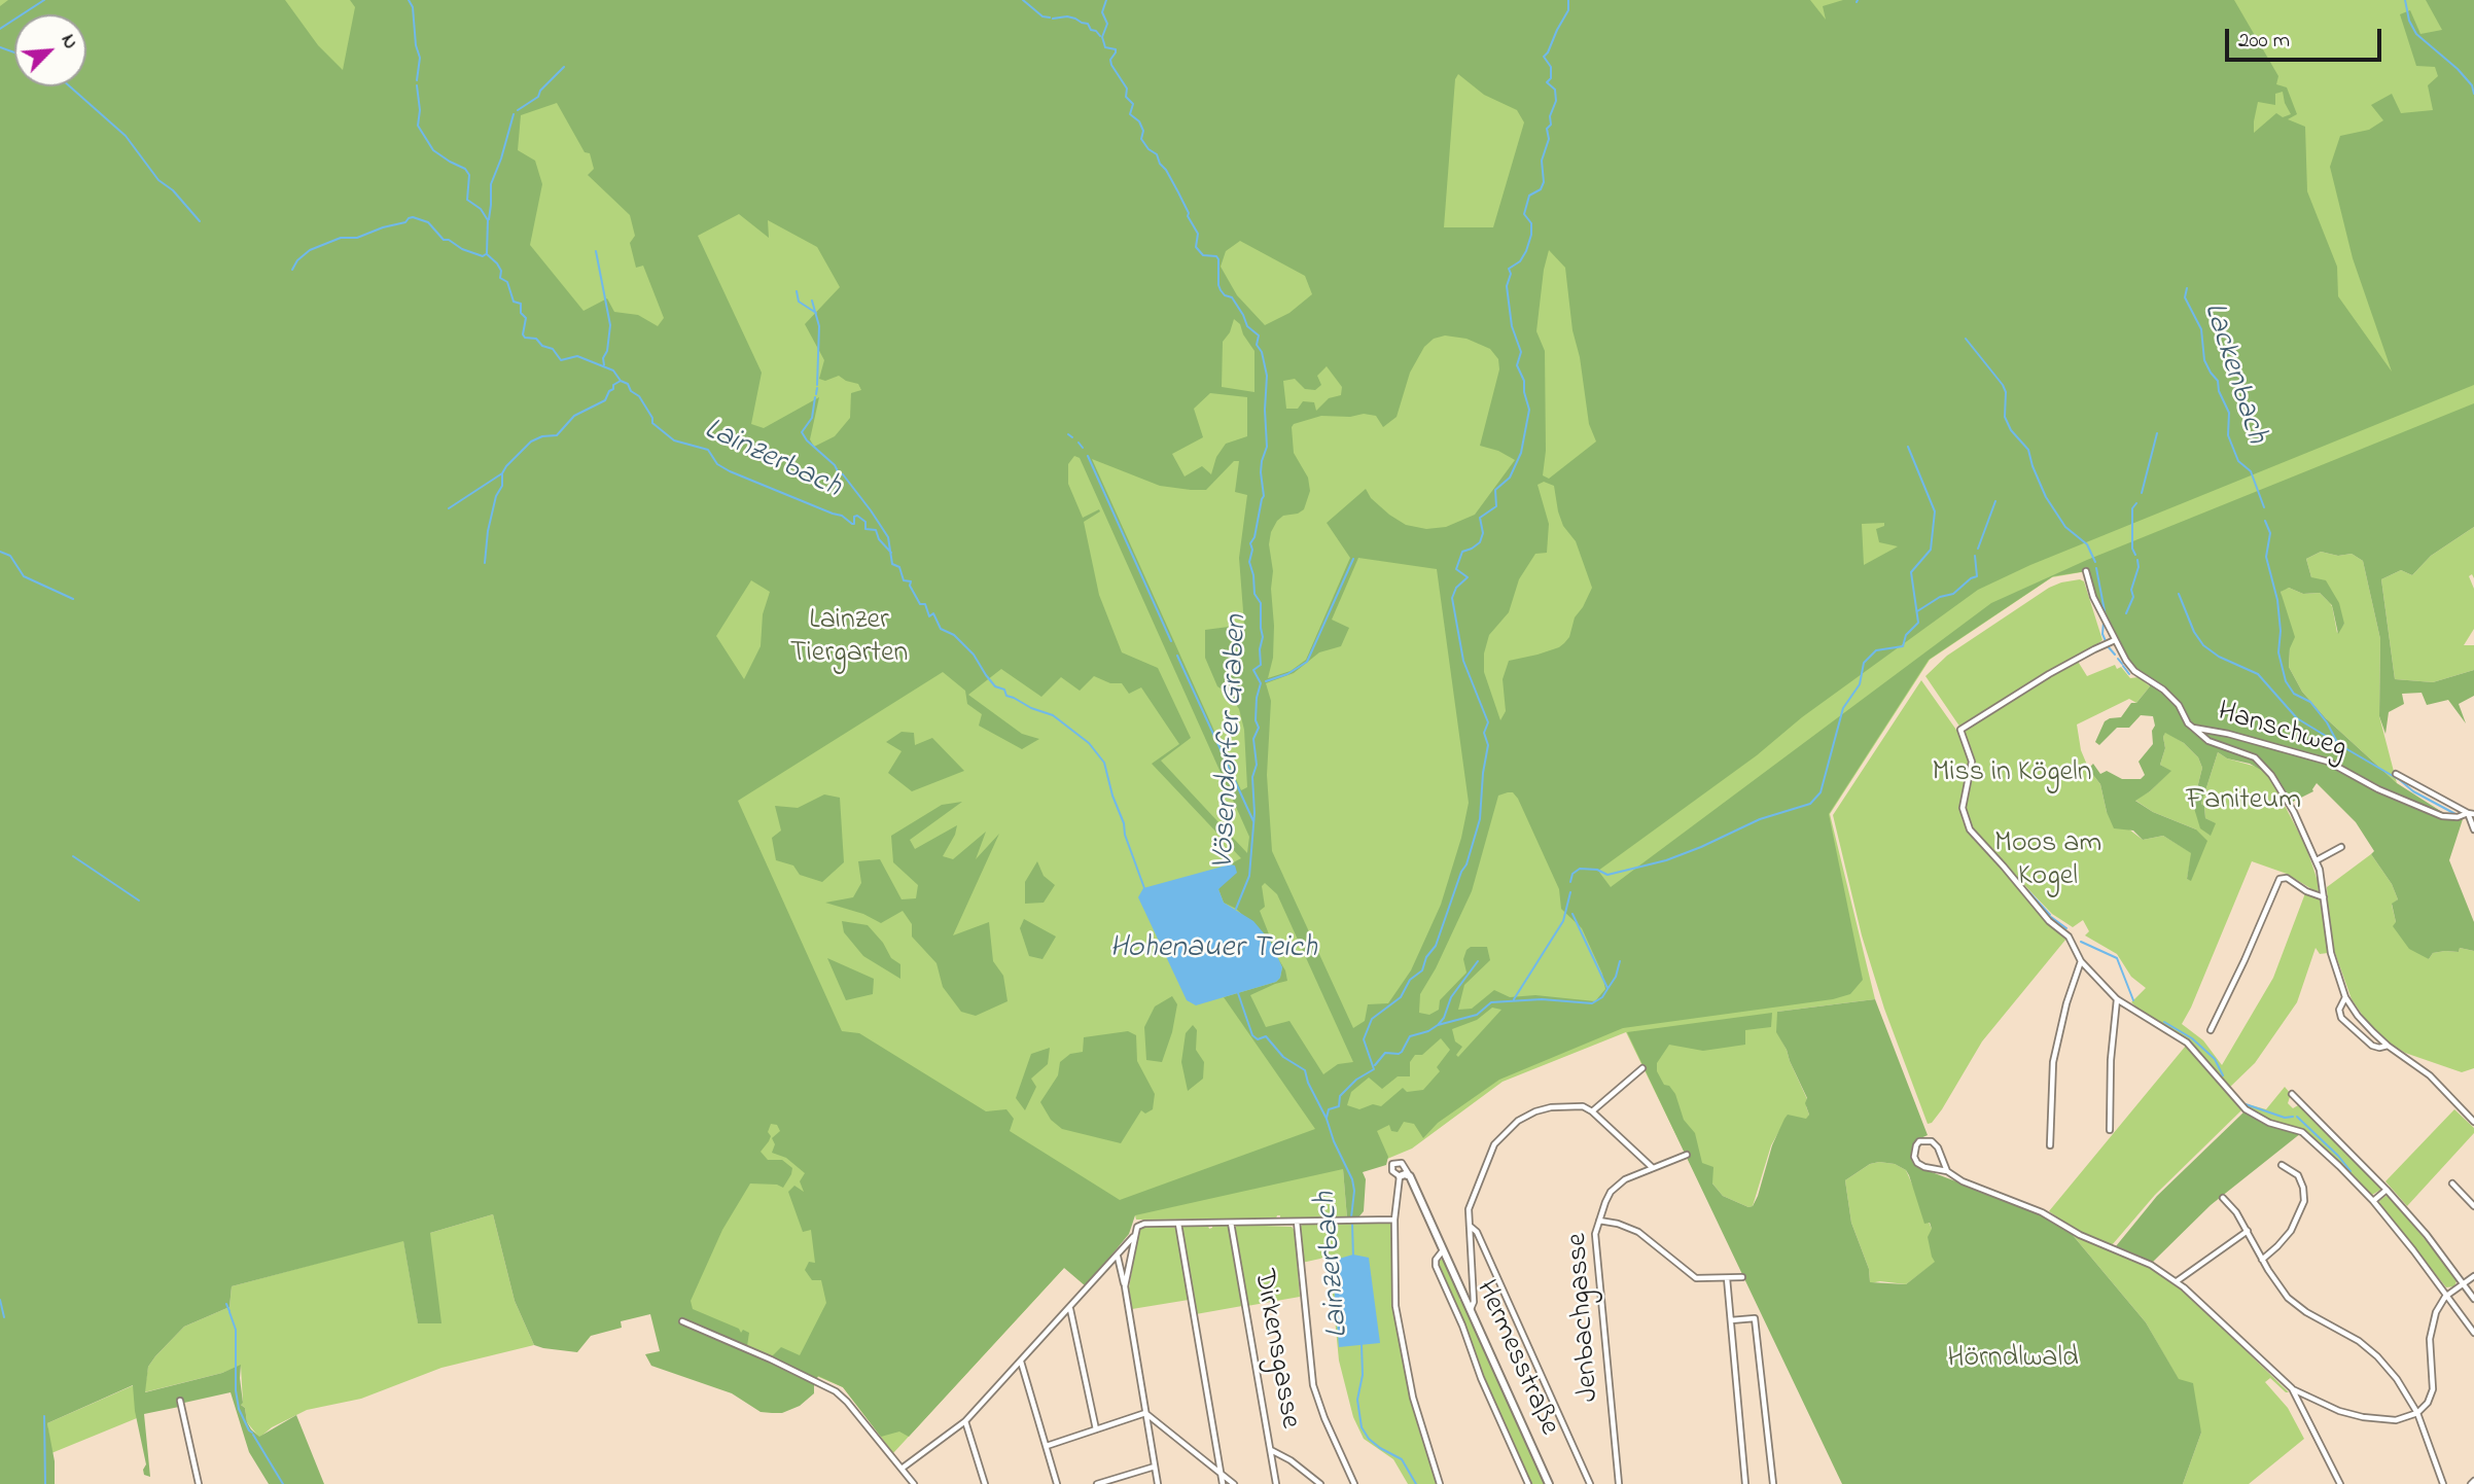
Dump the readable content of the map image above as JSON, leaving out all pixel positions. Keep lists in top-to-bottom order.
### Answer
{
  "streets": {
    "street": [
      "Hanschweg",
      "Jenbachgasse",
      "Dirkensgasse",
      "Hermesstraße"
    ]
  },
  "water": [
    "Lackenbach",
    "Lainzerbach",
    "Vösendorfer Graben",
    "Hohenauer Teich"
  ],
  "parks": [
    "Lainzer Tiergarten",
    "Miss in Kögeln",
    "Faniteum",
    "Moos am Kogel",
    "Hörndlwald"
  ],
  "scale_bar": "200 m",
  "north": "top right"
}
